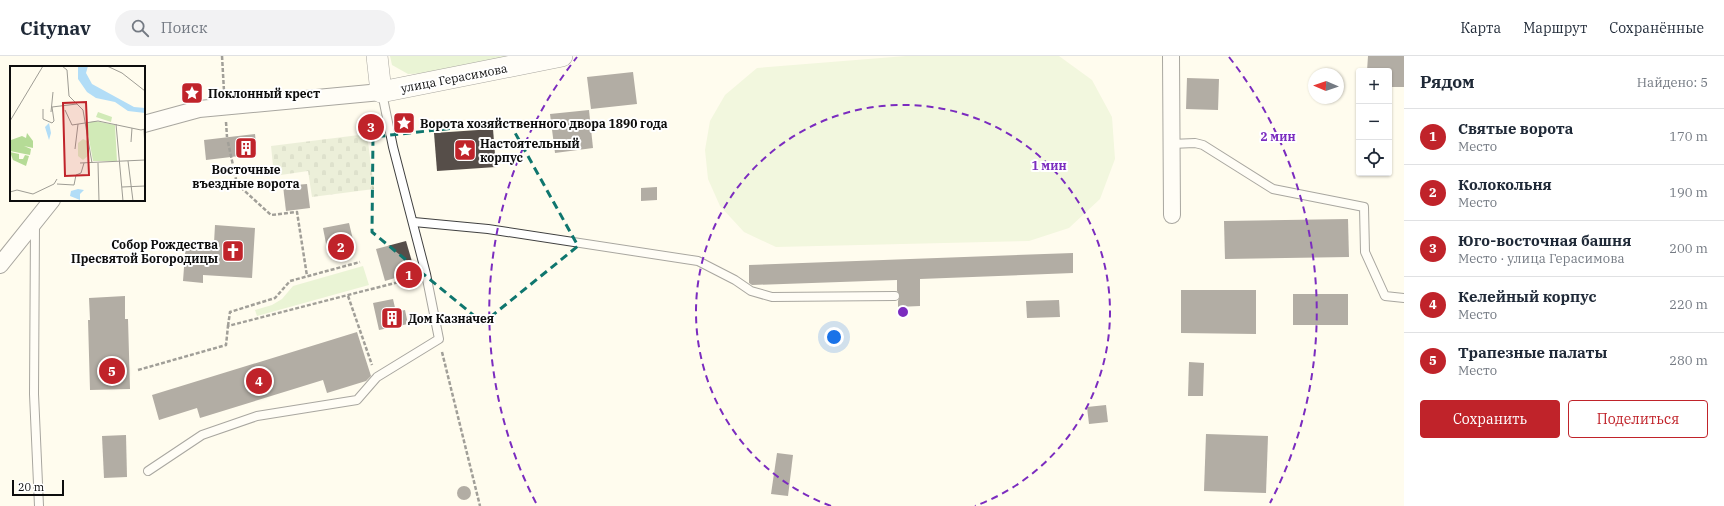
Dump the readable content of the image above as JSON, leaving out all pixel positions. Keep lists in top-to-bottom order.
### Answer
{
  "streets": {
    "street": ["улица Герасимова"]
  },
  "places": {
    "place": ["Поклонный крест", "Ворота хозяйственного двора 1890 года", "Настоятельный корпус"],
    "building": ["Восточные въездные ворота", "Дом Казначея"],
    "church": ["Собор Рождества Пресвятой Богородицы"]
  },
  "scale_bar": "20 m",
  "north": "left",
  "page": {
    "header": "Citynav",
    "search": "Поиск",
    "nav": ["Карта", "Маршрут", "Сохранённые"],
    "heading": ["Рядом", "Найдено: 5"],
    "map_buttons": ["+", "−"],
    "list": [
      {
        "mark": "1",
        "name": "Святые ворота",
        "note": "Место",
        "value": "170 m"
      },
      {
        "mark": "2",
        "name": "Колокольня",
        "note": "Место",
        "value": "190 m"
      },
      {
        "mark": "3",
        "name": "Юго-восточная башня",
        "note": "Место · улица Герасимова",
        "value": "200 m"
      },
      {
        "mark": "4",
        "name": "Келейный корпус",
        "note": "Место",
        "value": "220 m"
      },
      {
        "mark": "5",
        "name": "Трапезные палаты",
        "note": "Место",
        "value": "280 m"
      }
    ],
    "pins": [
      "3",
      "2",
      "1",
      "5",
      "4"
    ],
    "buttons": ["Сохранить", "Поделиться"],
    "scale": "20 m"
  },
  "rings": ["2 мин", "1 мин"]
}
